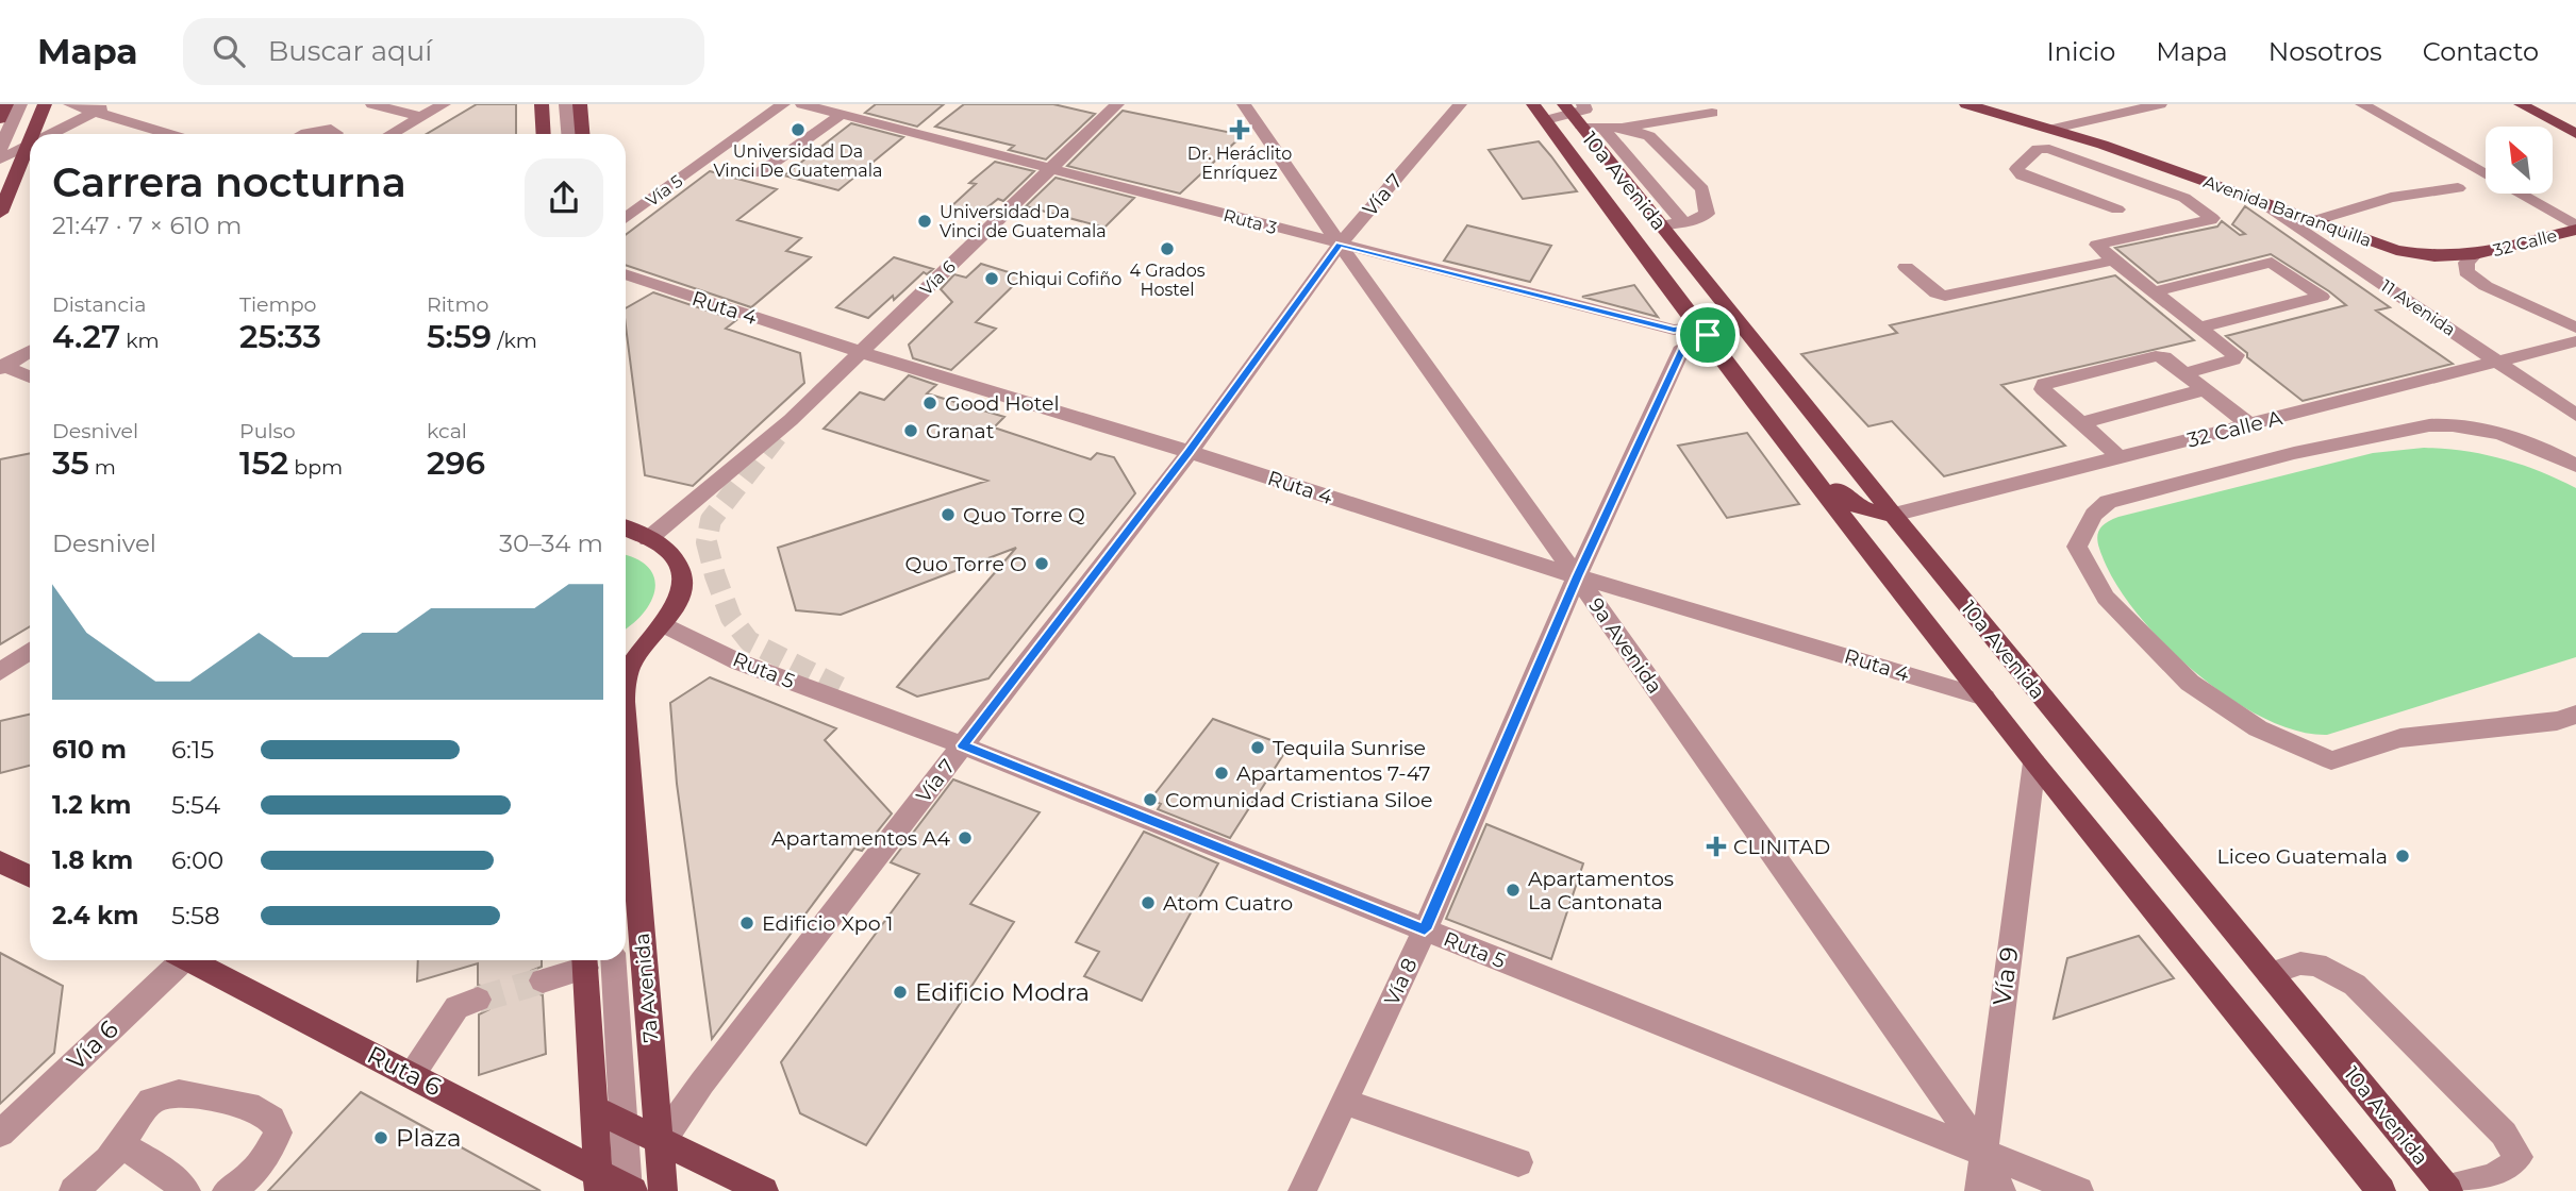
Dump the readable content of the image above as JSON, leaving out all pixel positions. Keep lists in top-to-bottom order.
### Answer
{
  "streets": {
    "main road": [
      "10a Avenida",
      "Avenida Barranquilla",
      "32 Calle",
      "7a Avenida",
      "Ruta 6"
    ],
    "street": [
      "Vía 5",
      "Vía 7",
      "Ruta 3",
      "Vía 6",
      "Ruta 4",
      "11 Avenida",
      "32 Calle A",
      "9a Avenida",
      "Ruta 5",
      "Vía 9",
      "Vía 8"
    ]
  },
  "crossings": [
    ["10a Avenida", "Ruta 3"],
    ["10a Avenida", "Ruta 4"],
    ["10a Avenida", "32 Calle A"],
    ["10a Avenida", "Vía 9"],
    ["10a Avenida", "Vía 8"],
    ["Vía 7", "Ruta 3"],
    ["Vía 7", "Ruta 4"],
    ["Vía 7", "9a Avenida"],
    ["Vía 7", "Ruta 5"],
    ["Vía 7", "7a Avenida"],
    ["Avenida Barranquilla", "32 Calle"],
    ["Avenida Barranquilla", "11 Avenida"],
    ["Ruta 3", "Vía 6"],
    ["Ruta 3", "9a Avenida"],
    ["Ruta 3", "Vía 8"],
    ["Vía 6", "Ruta 4"],
    ["Vía 6", "7a Avenida"],
    ["Ruta 4", "9a Avenida"],
    ["Ruta 4", "Vía 8"],
    ["11 Avenida", "32 Calle A"],
    ["9a Avenida", "Ruta 5"],
    ["9a Avenida", "Vía 9"],
    ["9a Avenida", "Vía 8"],
    ["Ruta 5", "Vía 9"],
    ["Ruta 5", "Vía 8"],
    ["Ruta 5", "7a Avenida"]
  ],
  "places": {
    "other": [
      "Universidad Da Vinci De Guatemala",
      "Universidad Da Vinci de Guatemala",
      "4 Grados Hostel",
      "Chiqui Cofiño",
      "Good Hotel",
      "Granat",
      "Quo Torre Q",
      "Quo Torre O",
      "Tequila Sunrise",
      "Apartamentos 7-47",
      "Comunidad Cristiana Siloe",
      "Apartamentos A4",
      "Liceo Guatemala",
      "Apartamentos La Cantonata",
      "Atom Cuatro",
      "Edificio Xpo 1",
      "Edificio Modra",
      "Plaza"
    ],
    "health": ["Dr. Heráclito Enríquez", "CLINITAD"]
  },
  "north": "top left",
  "page": {
    "header": "Mapa",
    "search": "Buscar aquí",
    "nav": [
      "Inicio",
      "Mapa",
      "Nosotros",
      "Contacto"
    ],
    "heading": ["Carrera nocturna", "21:47 · 7 × 610 m"],
    "stats": [
      ["Distancia", "4.27 km"],
      ["Tiempo", "25:33"],
      ["Ritmo", "5:59 /km"],
      ["Desnivel", "35 m"],
      ["Pulso", "152 bpm"],
      ["kcal", "296"]
    ],
    "chart": ["Desnivel", "30–34 m"],
    "list": [
      {
        "name": "610 m",
        "note": "6:15"
      },
      {
        "name": "1.2 km",
        "note": "5:54"
      },
      {
        "name": "1.8 km",
        "note": "6:00"
      },
      {
        "name": "2.4 km",
        "note": "5:58"
      }
    ]
  }
}
